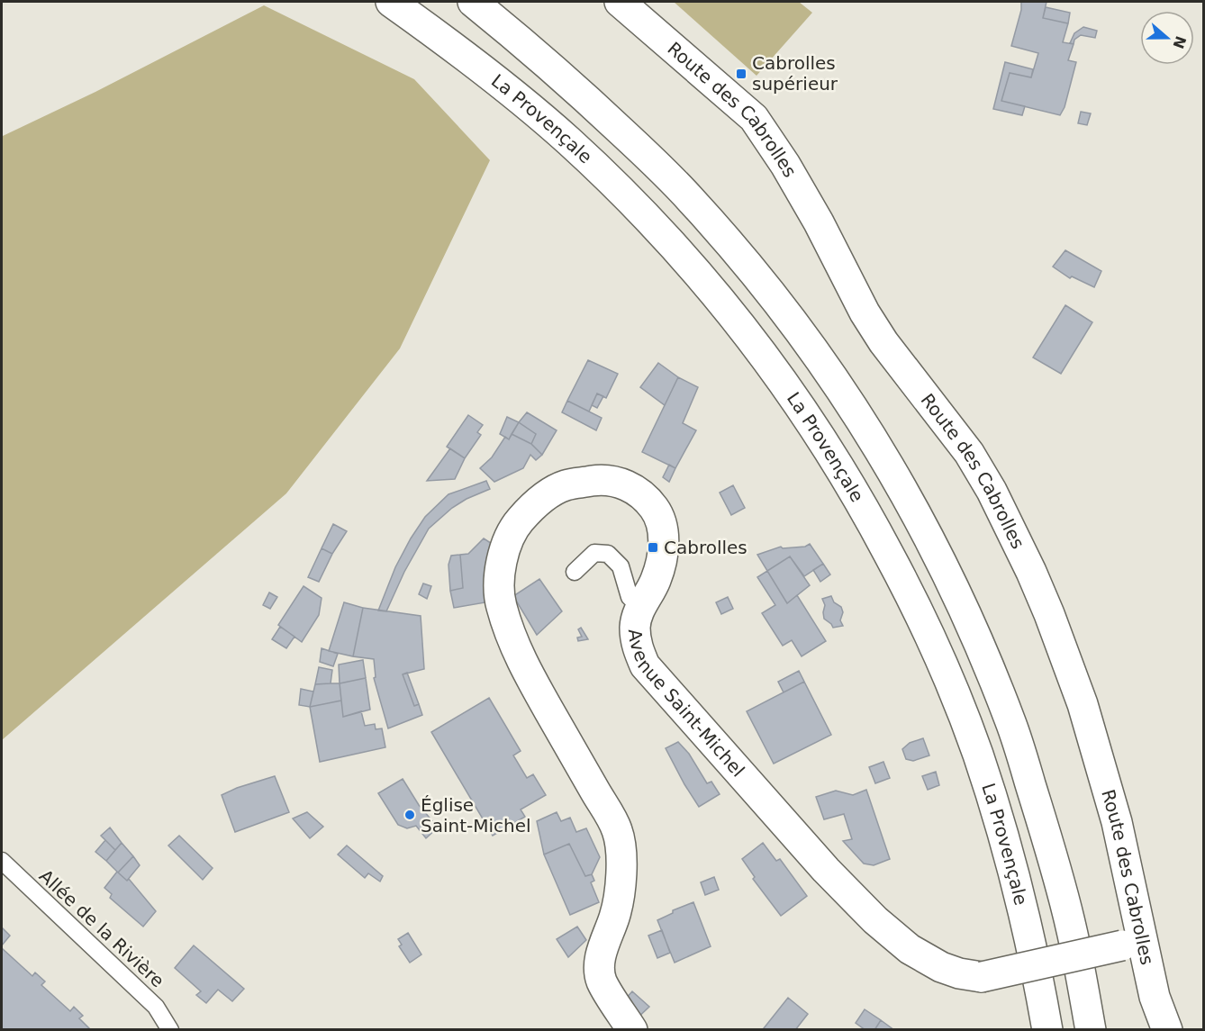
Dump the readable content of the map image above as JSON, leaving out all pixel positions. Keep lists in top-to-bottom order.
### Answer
{
  "streets": {
    "main road": ["Route des Cabrolles", "La Provençale", "Avenue Saint-Michel"],
    "lane": ["Allée de la Rivière"]
  },
  "crossings": [
    ["Route des Cabrolles", "Avenue Saint-Michel"]
  ],
  "places": {
    "transit": ["Cabrolles supérieur", "Cabrolles"],
    "other": ["Église Saint-Michel"]
  },
  "north": "right"
}
